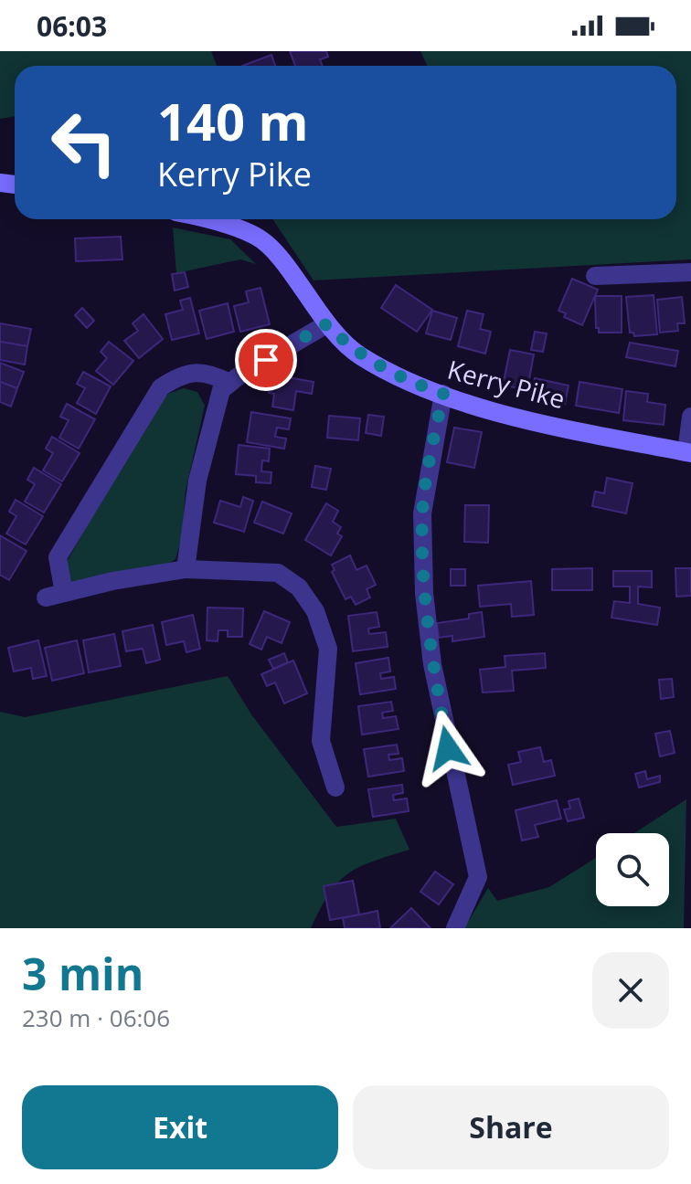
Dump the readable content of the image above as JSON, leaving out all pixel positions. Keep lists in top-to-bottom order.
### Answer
{
  "streets": {
    "street": ["Kerry Pike"]
  },
  "page": {
    "status": "06:03",
    "turn": ["140 m", "Kerry Pike"],
    "heading": ["3 min", "230 m · 06:06"],
    "buttons": ["Exit", "Share"]
  }
}
